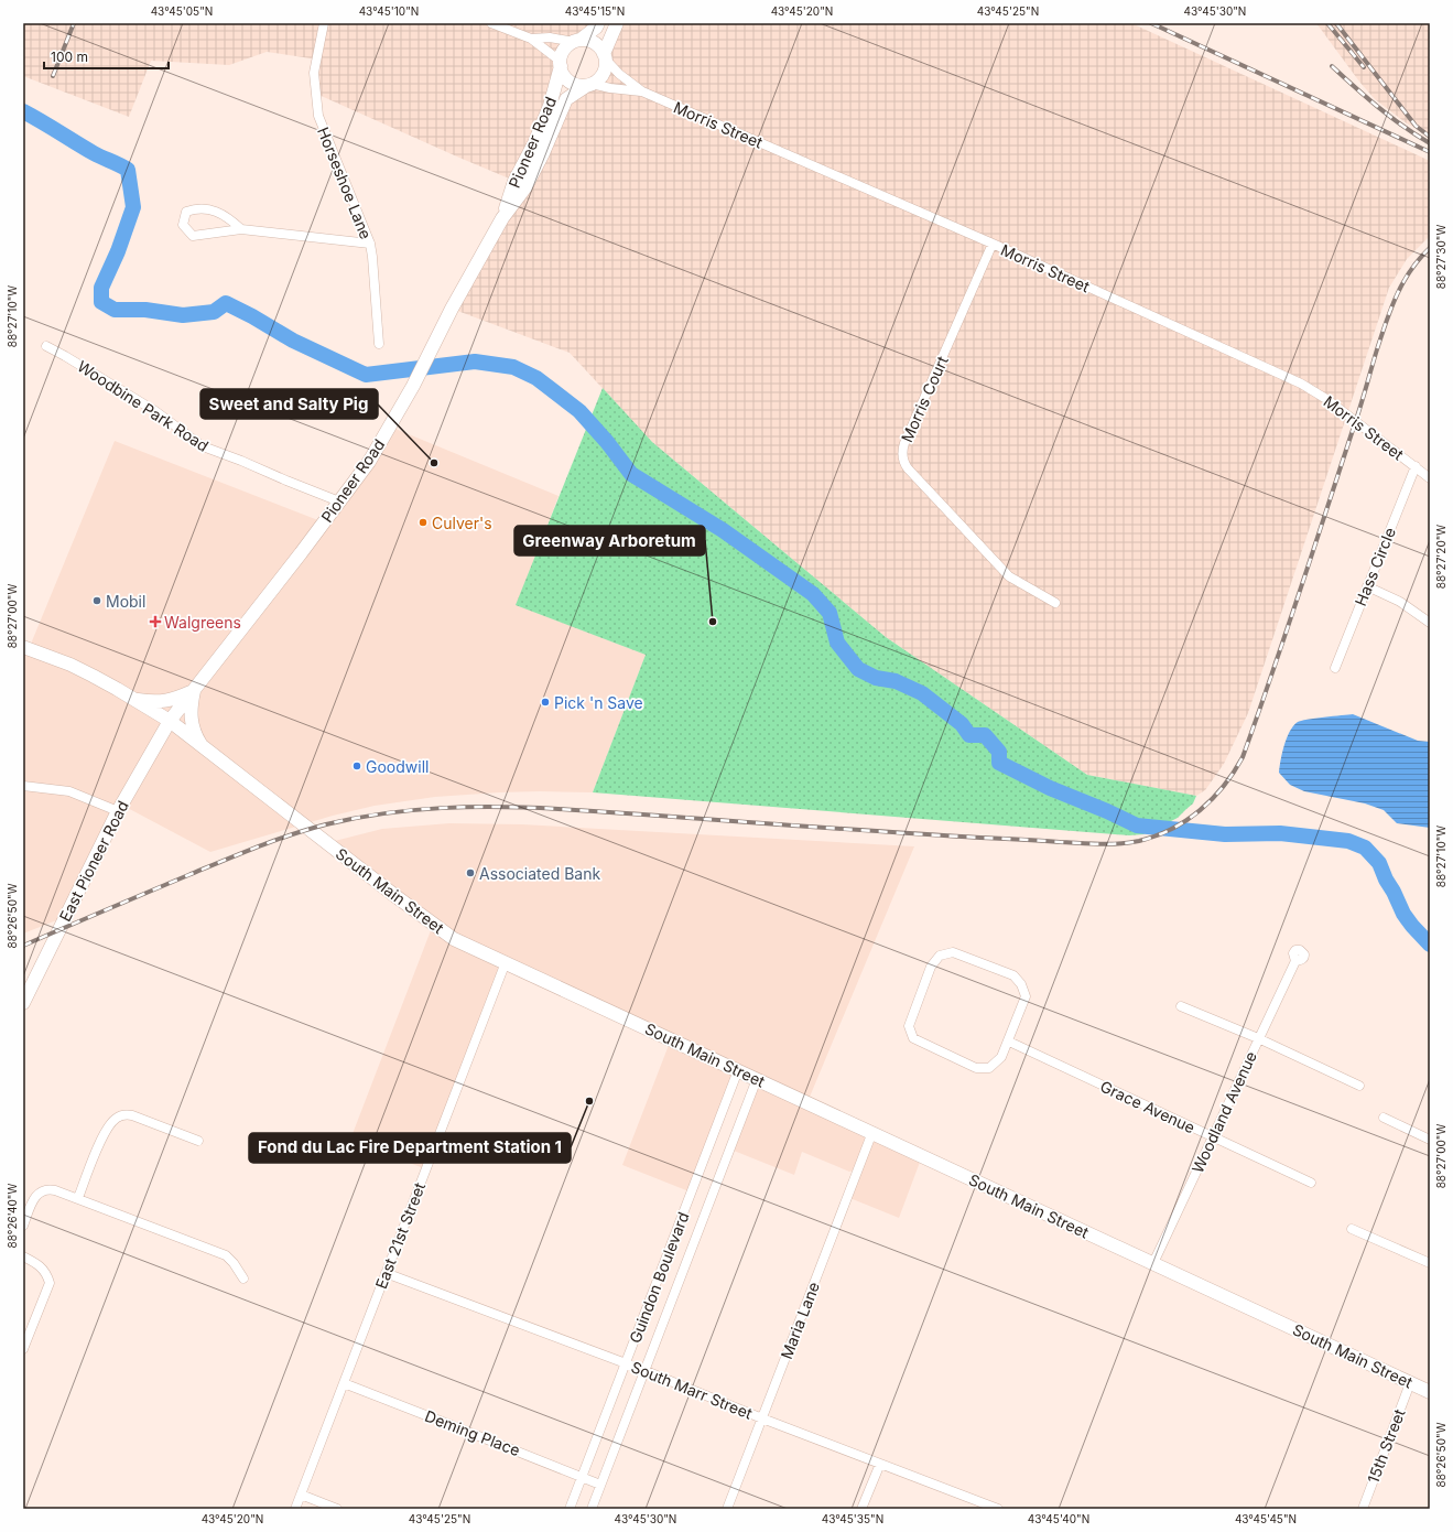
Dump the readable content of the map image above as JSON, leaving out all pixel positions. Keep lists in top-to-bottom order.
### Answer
{
  "streets": {
    "main road": ["Pioneer Road", "East Pioneer Road", "South Main Street"],
    "street": [
      "Morris Street",
      "Horseshoe Lane",
      "Morris Court",
      "Woodbine Park Road",
      "Hass Circle",
      "Grace Avenue",
      "Woodland Avenue",
      "East 21st Street",
      "Guindon Boulevard",
      "Maria Lane",
      "South Marr Street",
      "Deming Place",
      "15th Street"
    ]
  },
  "crossings": [
    ["Morris Street", "Pioneer Road"],
    ["Morris Street", "Morris Court"],
    ["Morris Street", "Hass Circle"],
    ["Pioneer Road", "Woodbine Park Road"],
    ["Pioneer Road", "East Pioneer Road"],
    ["Pioneer Road", "South Main Street"],
    ["East Pioneer Road", "South Main Street"],
    ["South Main Street", "Woodland Avenue"],
    ["South Main Street", "East 21st Street"],
    ["South Main Street", "Guindon Boulevard"],
    ["South Main Street", "Maria Lane"],
    ["South Main Street", "15th Street"],
    ["Grace Avenue", "Woodland Avenue"],
    ["East 21st Street", "South Marr Street"],
    ["East 21st Street", "Deming Place"],
    ["Guindon Boulevard", "South Marr Street"],
    ["Guindon Boulevard", "Deming Place"],
    ["Maria Lane", "South Marr Street"]
  ],
  "places": {
    "other": [
      "Sweet and Salty Pig",
      "Culver's",
      "Mobil",
      "Greenway Arboretum",
      "Pick 'n Save",
      "Goodwill",
      "Associated Bank",
      "Fond du Lac Fire Department Station 1"
    ],
    "health": ["Walgreens"]
  },
  "scale_bar": "100 m",
  "coordinates": [
    "43°45'05\"N",
    "43°45'10\"N",
    "43°45'15\"N",
    "43°45'20\"N",
    "43°45'25\"N",
    "43°45'30\"N",
    "88°27'30\"W",
    "88°27'10\"W",
    "88°27'20\"W",
    "88°27'00\"W",
    "88°26'50\"W",
    "88°26'40\"W",
    "43°45'35\"N",
    "43°45'40\"N",
    "43°45'45\"N"
  ]
}
